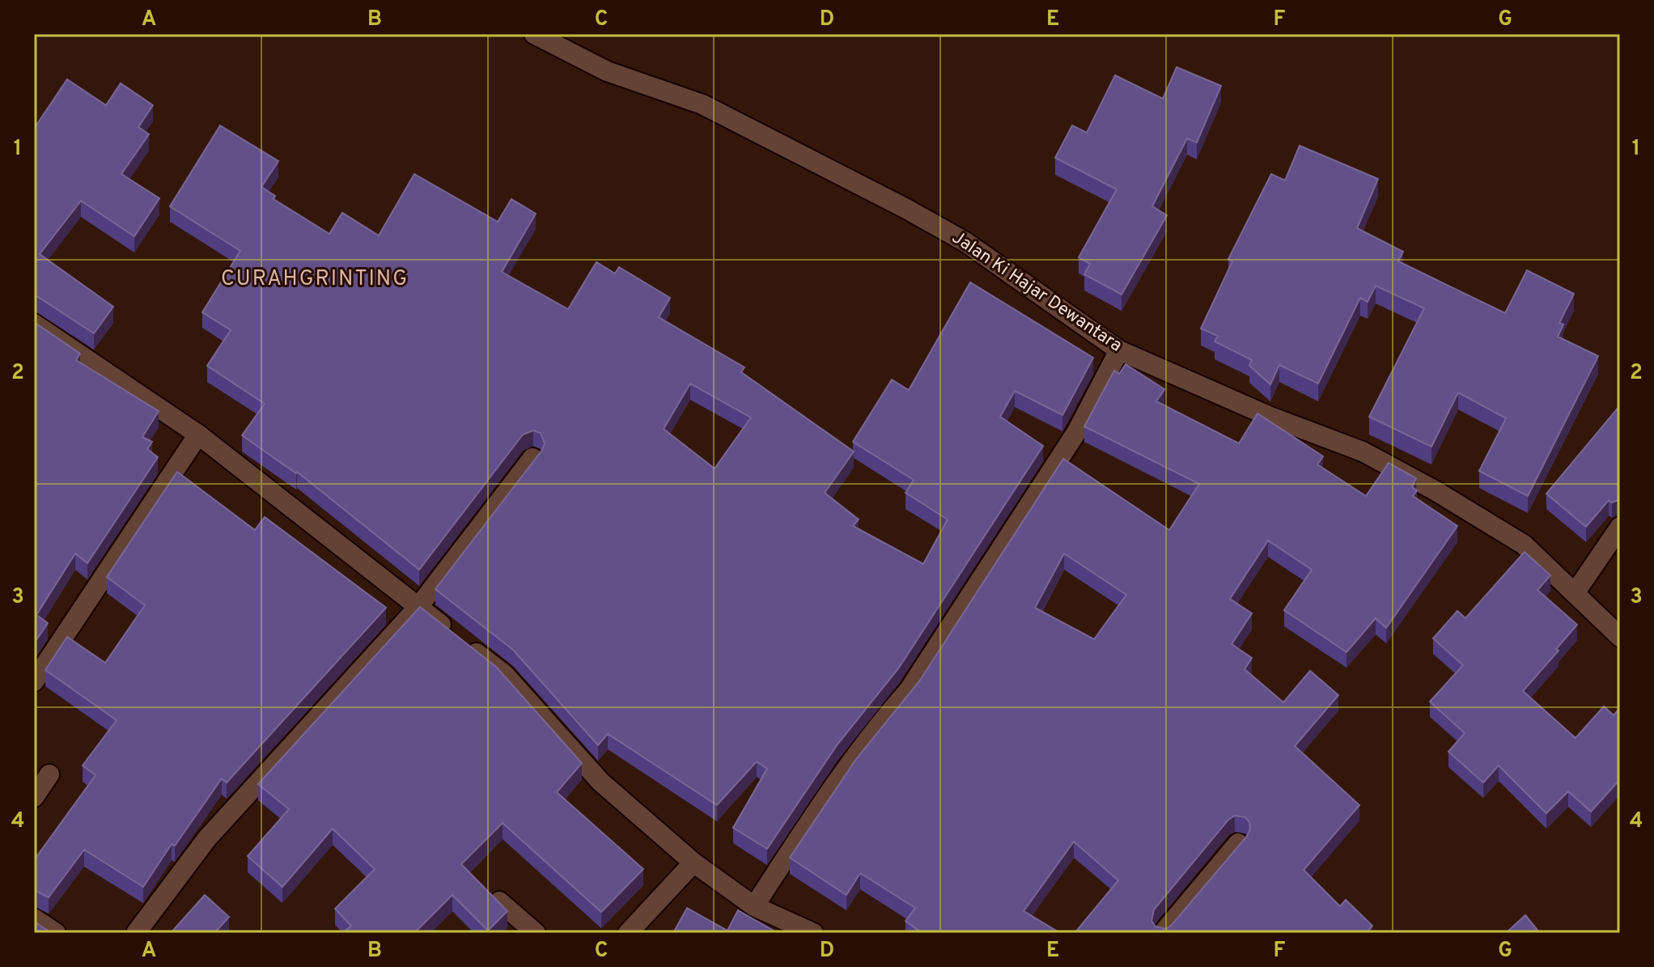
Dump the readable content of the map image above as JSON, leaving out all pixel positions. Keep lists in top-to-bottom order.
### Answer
{
  "streets": {
    "street": ["Jalan Ki Hajar Dewantara"]
  },
  "districts": ["CURAHGRINTING"],
  "grid": {
    "columns": [
      "A",
      "B",
      "C",
      "D",
      "E",
      "F",
      "G"
    ],
    "rows": [
      "1",
      "2",
      "3",
      "4"
    ]
  }
}
